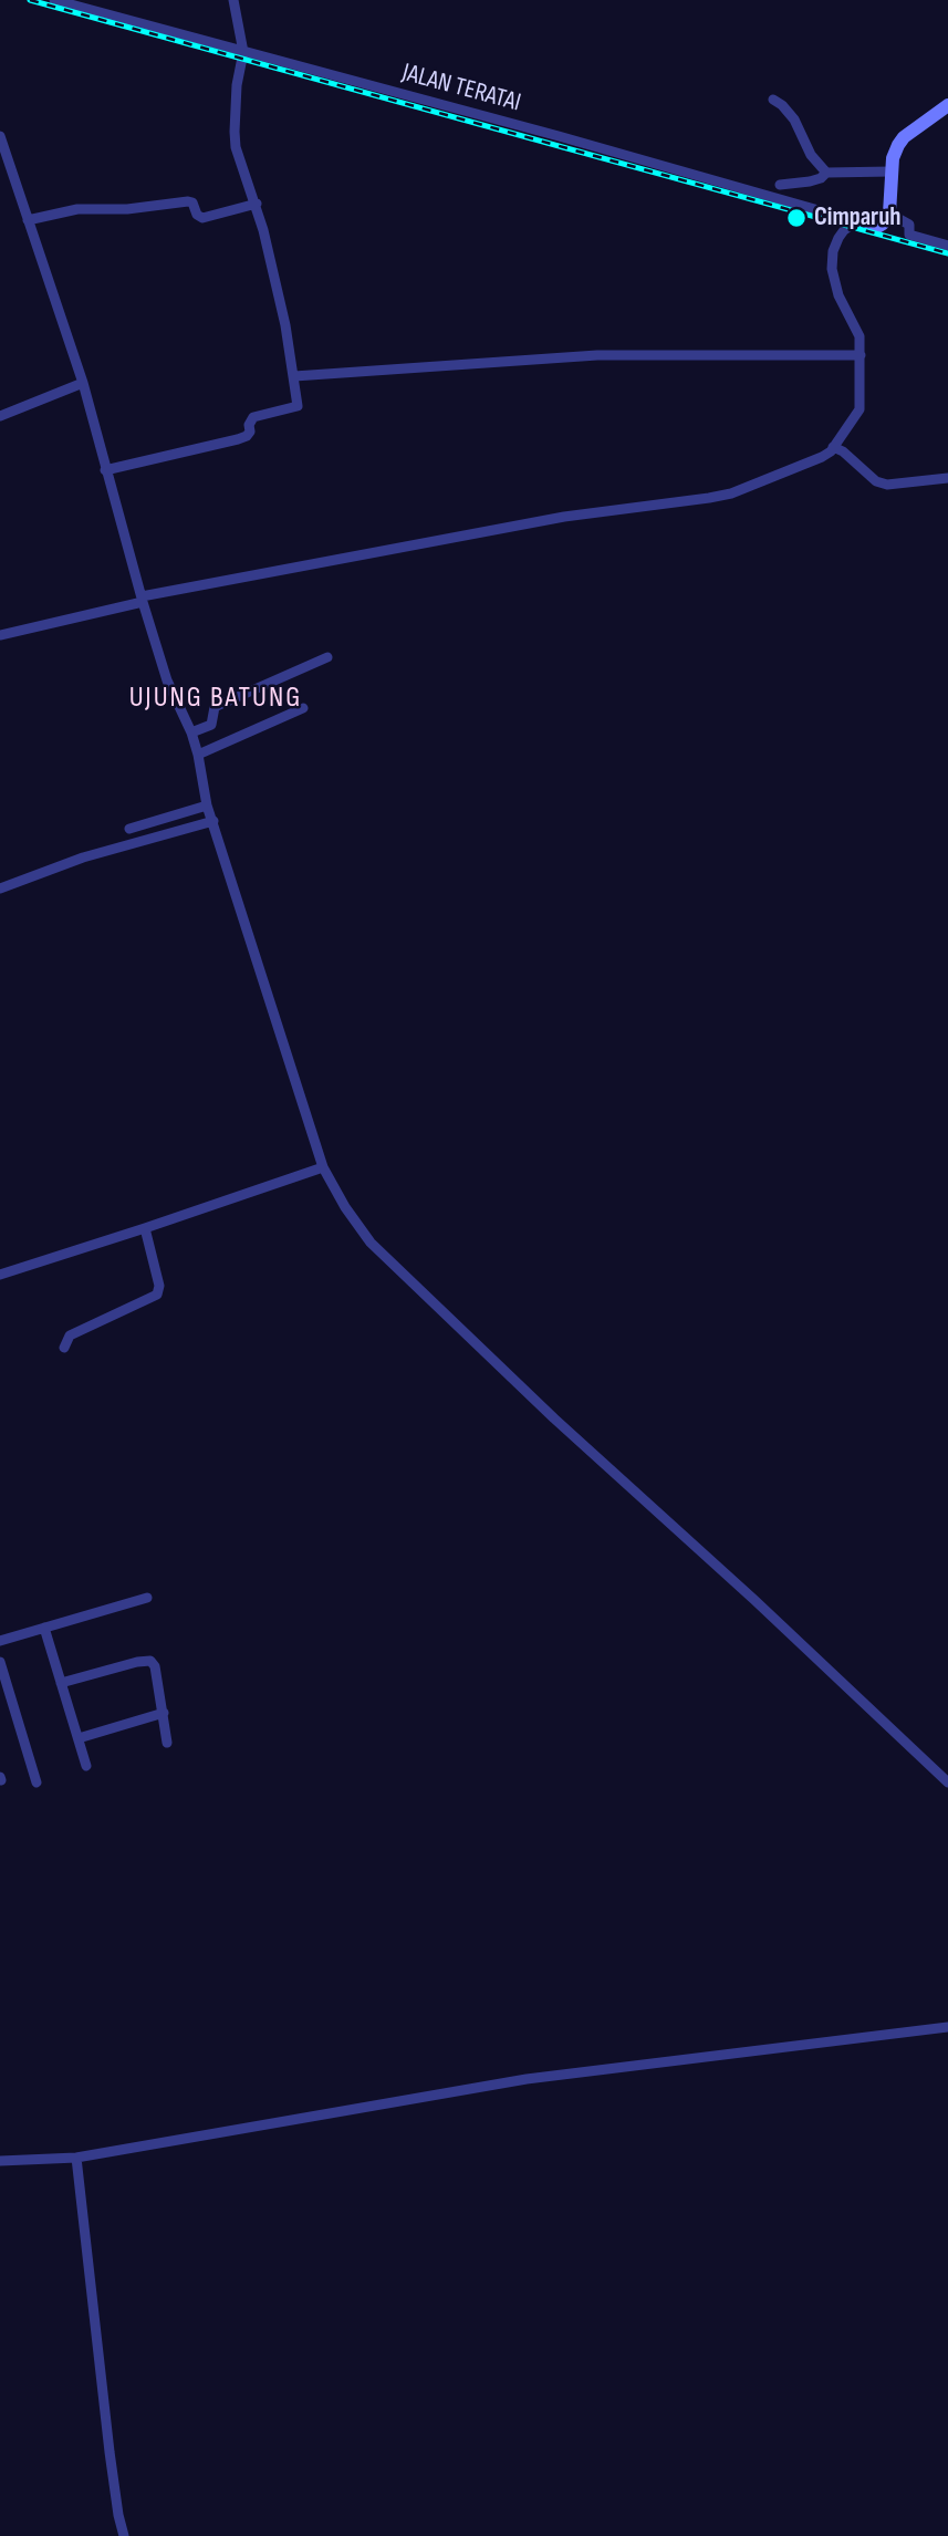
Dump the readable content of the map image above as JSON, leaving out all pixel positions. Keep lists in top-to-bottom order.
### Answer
{
  "streets": {
    "street": ["JALAN TERATAI"]
  },
  "districts": ["UJUNG BATUNG"],
  "places": ["Cimparuh"]
}
